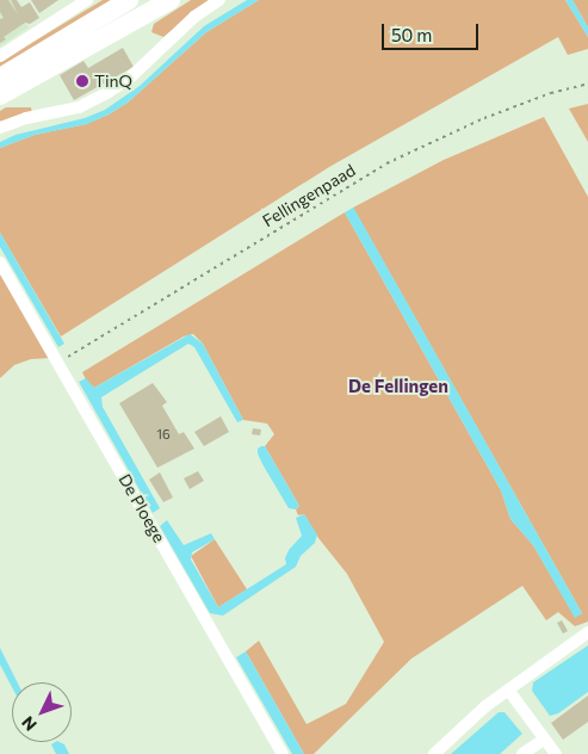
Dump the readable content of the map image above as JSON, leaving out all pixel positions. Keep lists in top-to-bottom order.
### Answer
{
  "streets": {
    "street": ["De Ploege"],
    "path": ["Fellingenpaad"]
  },
  "crossings": [
    ["Fellingenpaad", "De Ploege"]
  ],
  "districts": ["De Fellingen"],
  "places": ["TinQ"],
  "house_numbers": ["16"],
  "scale_bar": "50 m",
  "north": "bottom left"
}
